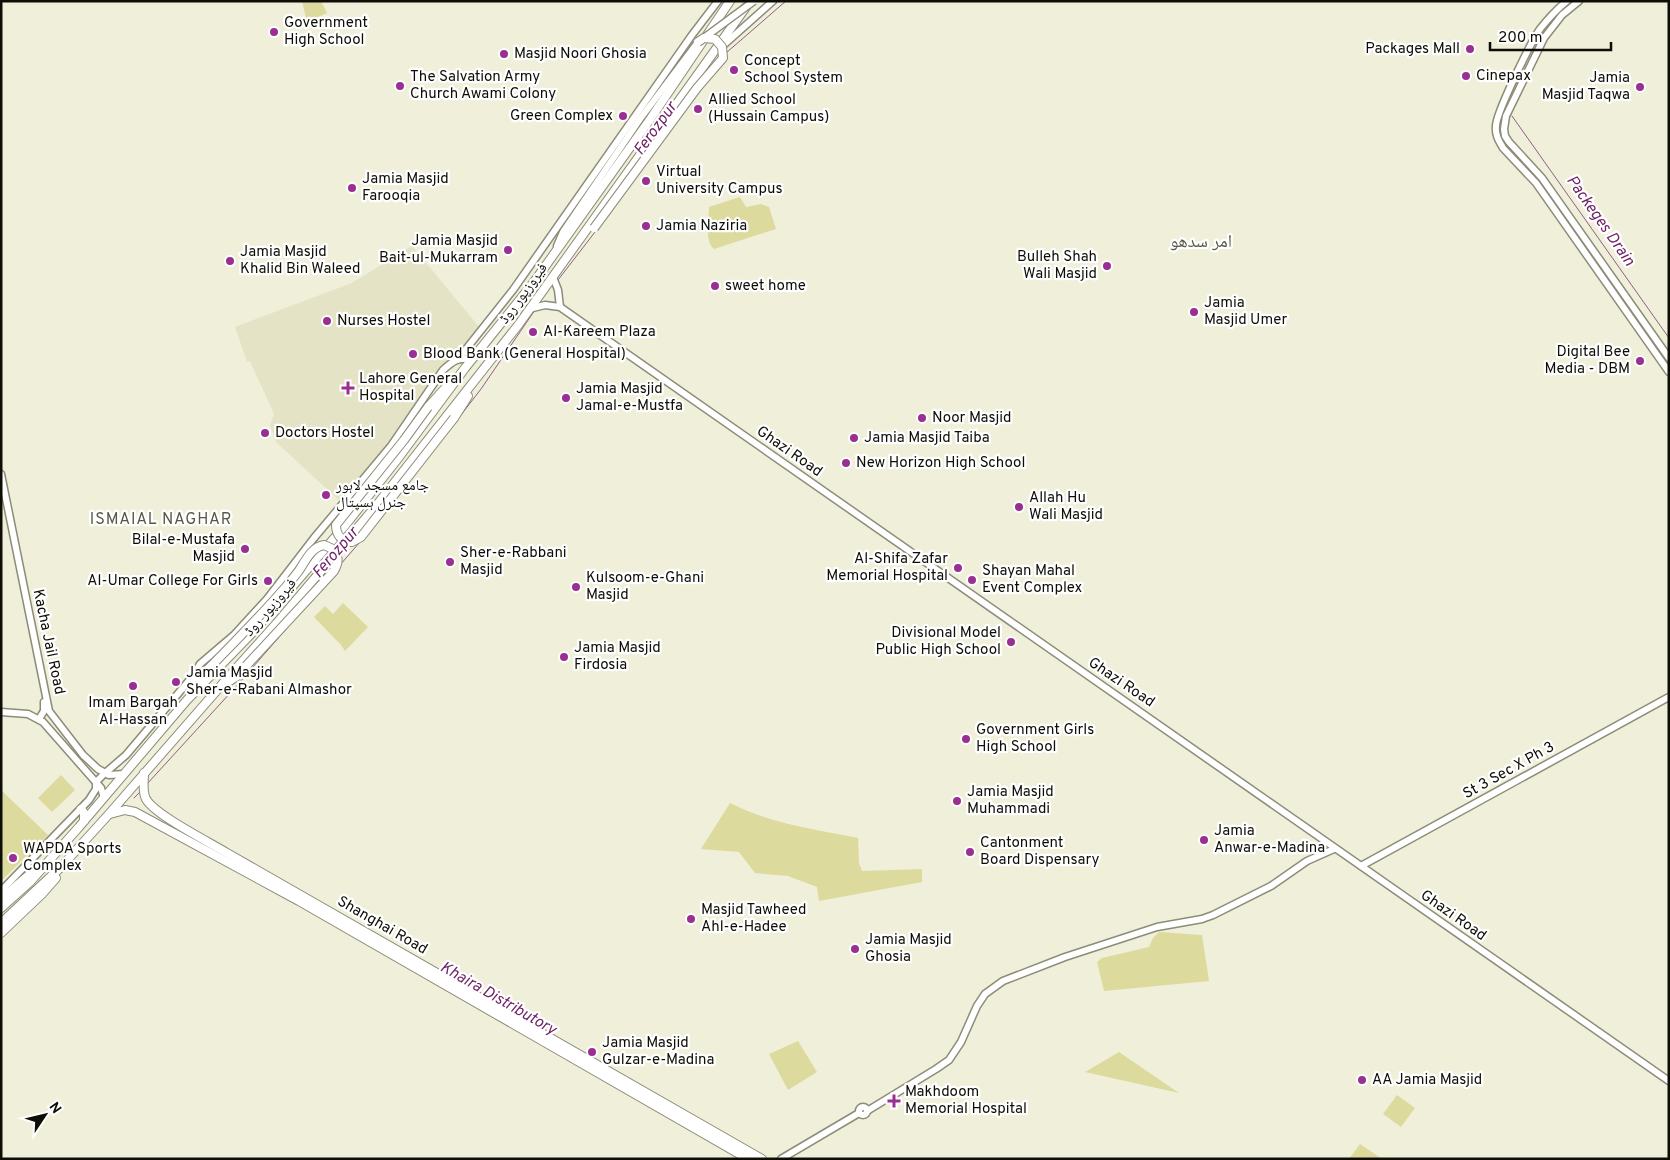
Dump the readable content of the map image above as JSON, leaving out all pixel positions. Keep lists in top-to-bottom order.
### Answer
{
  "streets": {
    "main road": [
      "فیروزپور روڈ",
      "Ghazi Road",
      "Kacha Jail Road",
      "St 3 Sec X Ph 3",
      "Shanghai Road"
    ]
  },
  "crossings": [
    ["فیروزپور روڈ", "Shanghai Road"],
    ["Ghazi Road", "St 3 Sec X Ph 3"]
  ],
  "districts": ["امر سدھو", "ISMAIAL NAGHAR"],
  "water": ["Ferozpur", "Packeges Drain", "Khaira Distributory"],
  "places": {
    "other": [
      "Government High School",
      "Packages Mall",
      "Masjid Noori Ghosia",
      "Concept School System",
      "Cinepax",
      "The Salvation Army Church Awami Colony",
      "Jamia Masjid Taqwa",
      "Allied School (Hussain Campus)",
      "Green Complex",
      "Virtual University Campus",
      "Jamia Masjid Farooqia",
      "Jamia Naziria",
      "Jamia Masjid Bait-ul-Mukarram",
      "Jamia Masjid Khalid Bin Waleed",
      "Bulleh Shah Wali Masjid",
      "sweet home",
      "Jamia Masjid Umer",
      "Nurses Hostel",
      "Al-Kareem Plaza",
      "Blood Bank (General Hospital)",
      "Digital Bee Media - DBM",
      "Jamia Masjid Jamal-e-Mustfa",
      "Noor Masjid",
      "Doctors Hostel",
      "Jamia Masjid Taiba",
      "New Horizon High School",
      "جامع مسجد لاہور جنرل ہسپتال",
      "Allah Hu Wali Masjid",
      "Bilal-e-Mustafa Masjid",
      "Sher-e-Rabbani Masjid",
      "Al-Shifa Zafar Memorial Hospital",
      "Shayan Mahal Event Complex",
      "Al-Umar College For Girls",
      "Kulsoom-e-Ghani Masjid",
      "Divisional Model Public High School",
      "Jamia Masjid Firdosia",
      "Jamia Masjid Sher-e-Rabani Almashor",
      "Imam Bargah Al-Hassan",
      "Government Girls High School",
      "Jamia Masjid Muhammadi",
      "Jamia Anwar-e-Madina",
      "Cantonment Board Dispensary",
      "WAPDA Sports Complex",
      "Masjid Tawheed Ahl-e-Hadee",
      "Jamia Masjid Ghosia",
      "Jamia Masjid Gulzar-e-Madina",
      "AA Jamia Masjid"
    ],
    "health": ["Lahore General Hospital", "Makhdoom Memorial Hospital"]
  },
  "scale_bar": "200 m",
  "north": "top right"
}
